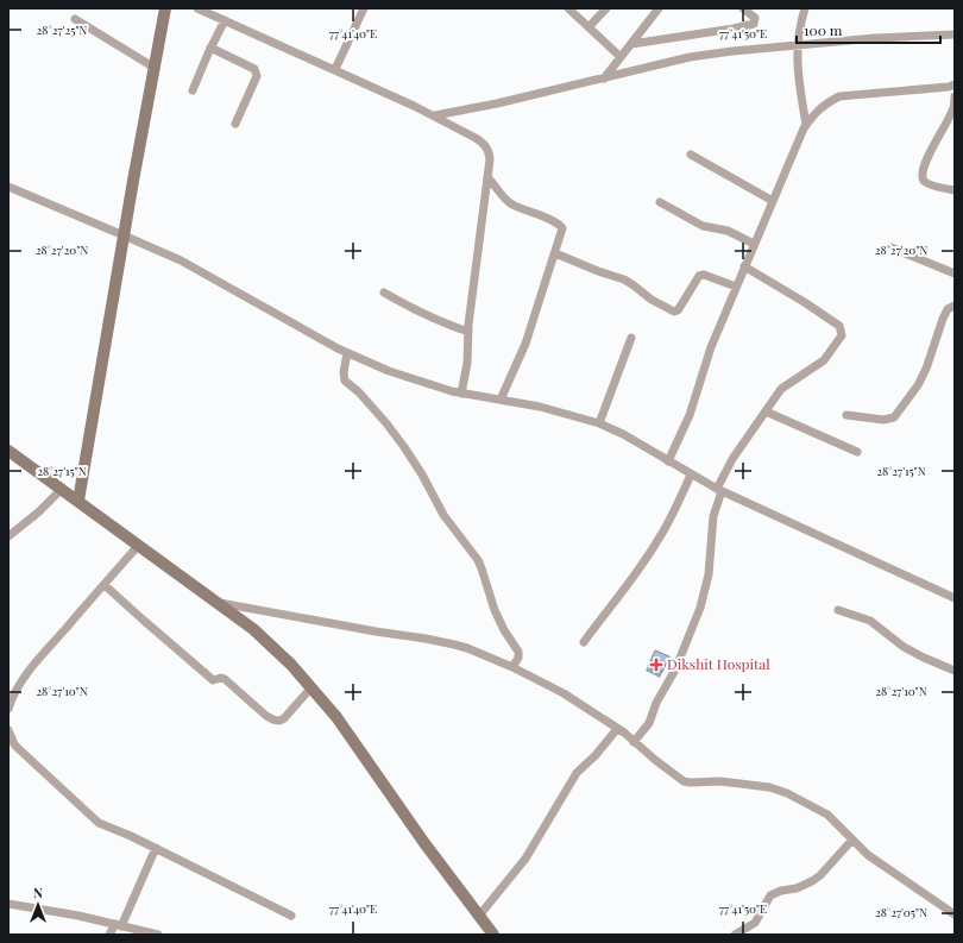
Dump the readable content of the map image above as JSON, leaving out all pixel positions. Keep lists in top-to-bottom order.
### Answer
{
  "places": {
    "health": ["Dikshit Hospital"]
  },
  "scale_bar": "100 m",
  "north": "top",
  "coordinates": [
    "28°27'25\"N",
    "77°41'40\"E",
    "77°41'50\"E",
    "28°27'20\"N",
    "28°27'15\"N",
    "28°27'10\"N",
    "28°27'05\"N"
  ]
}
